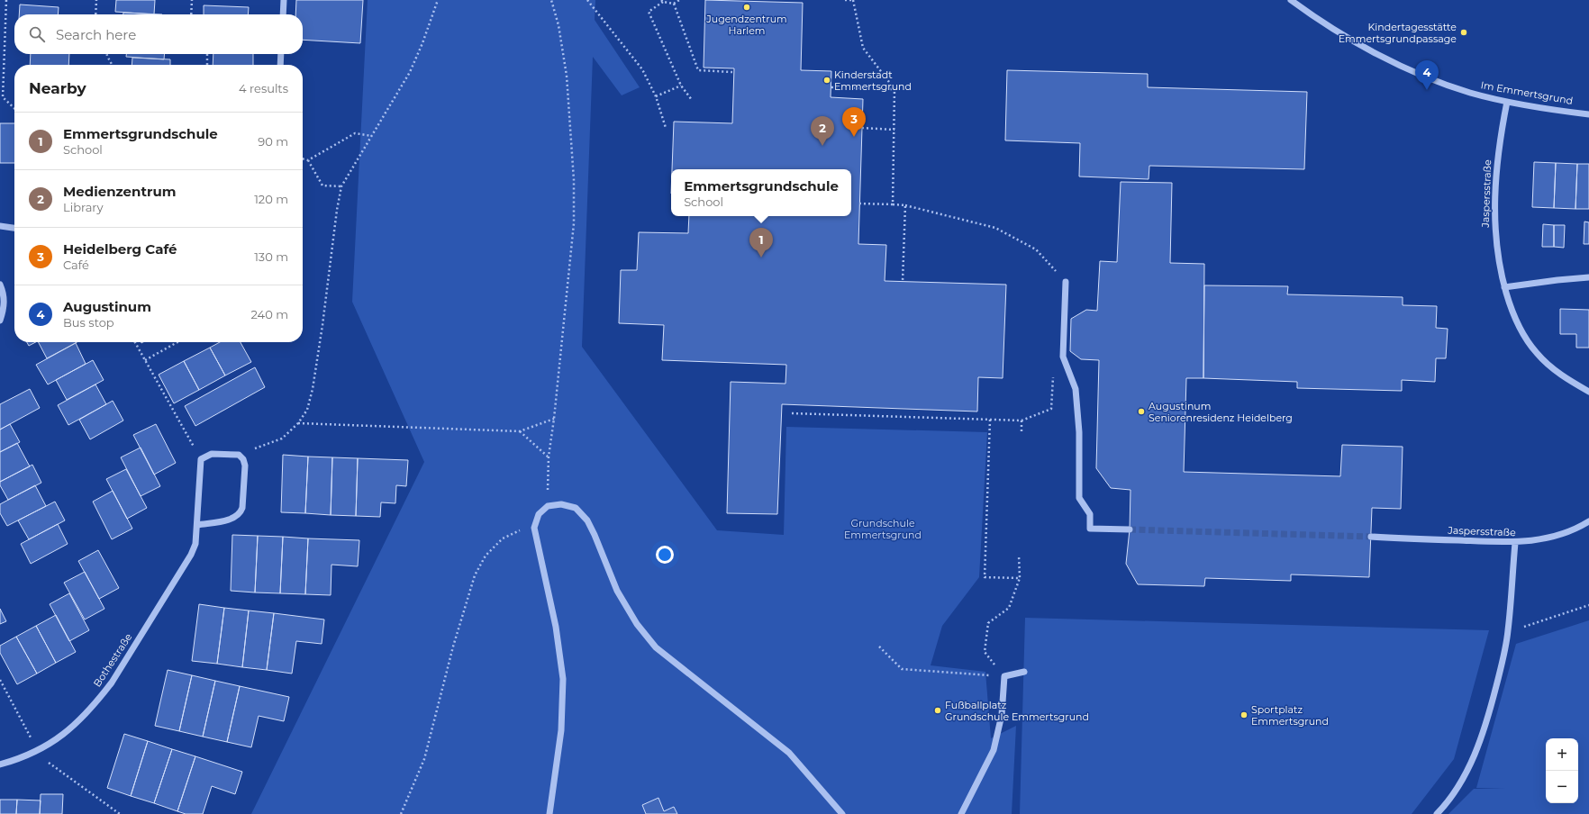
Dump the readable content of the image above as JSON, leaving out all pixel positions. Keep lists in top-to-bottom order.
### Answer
{
  "streets": {
    "street": ["Im Emmertsgrund", "Jaspersstraße", "Bothestraße"]
  },
  "crossings": [
    ["Im Emmertsgrund", "Jaspersstraße"]
  ],
  "parks": ["Grundschule Emmertsgrund"],
  "places": [
    "Jugendzentrum Harlem",
    "Kindertagesstätte Emmertsgrundpassage",
    "Kinderstadt Emmertsgrund",
    "Augustinum Seniorenresidenz Heidelberg",
    "Fußballplatz Grundschule Emmertsgrund",
    "Sportplatz Emmertsgrund"
  ],
  "page": {
    "search": "Search here",
    "pins": [
      "4",
      "3",
      "2",
      "1"
    ],
    "heading": ["Nearby", "4 results"],
    "list": [
      {
        "mark": "1",
        "name": "Emmertsgrundschule",
        "note": "School",
        "value": "90 m"
      },
      {
        "mark": "2",
        "name": "Medienzentrum",
        "note": "Library",
        "value": "120 m"
      },
      {
        "mark": "3",
        "name": "Heidelberg Café",
        "note": "Café",
        "value": "130 m"
      },
      {
        "mark": "4",
        "name": "Augustinum",
        "note": "Bus stop",
        "value": "240 m"
      }
    ],
    "popup": ["Emmertsgrundschule", "School"],
    "map_buttons": ["+", "−"]
  }
}
